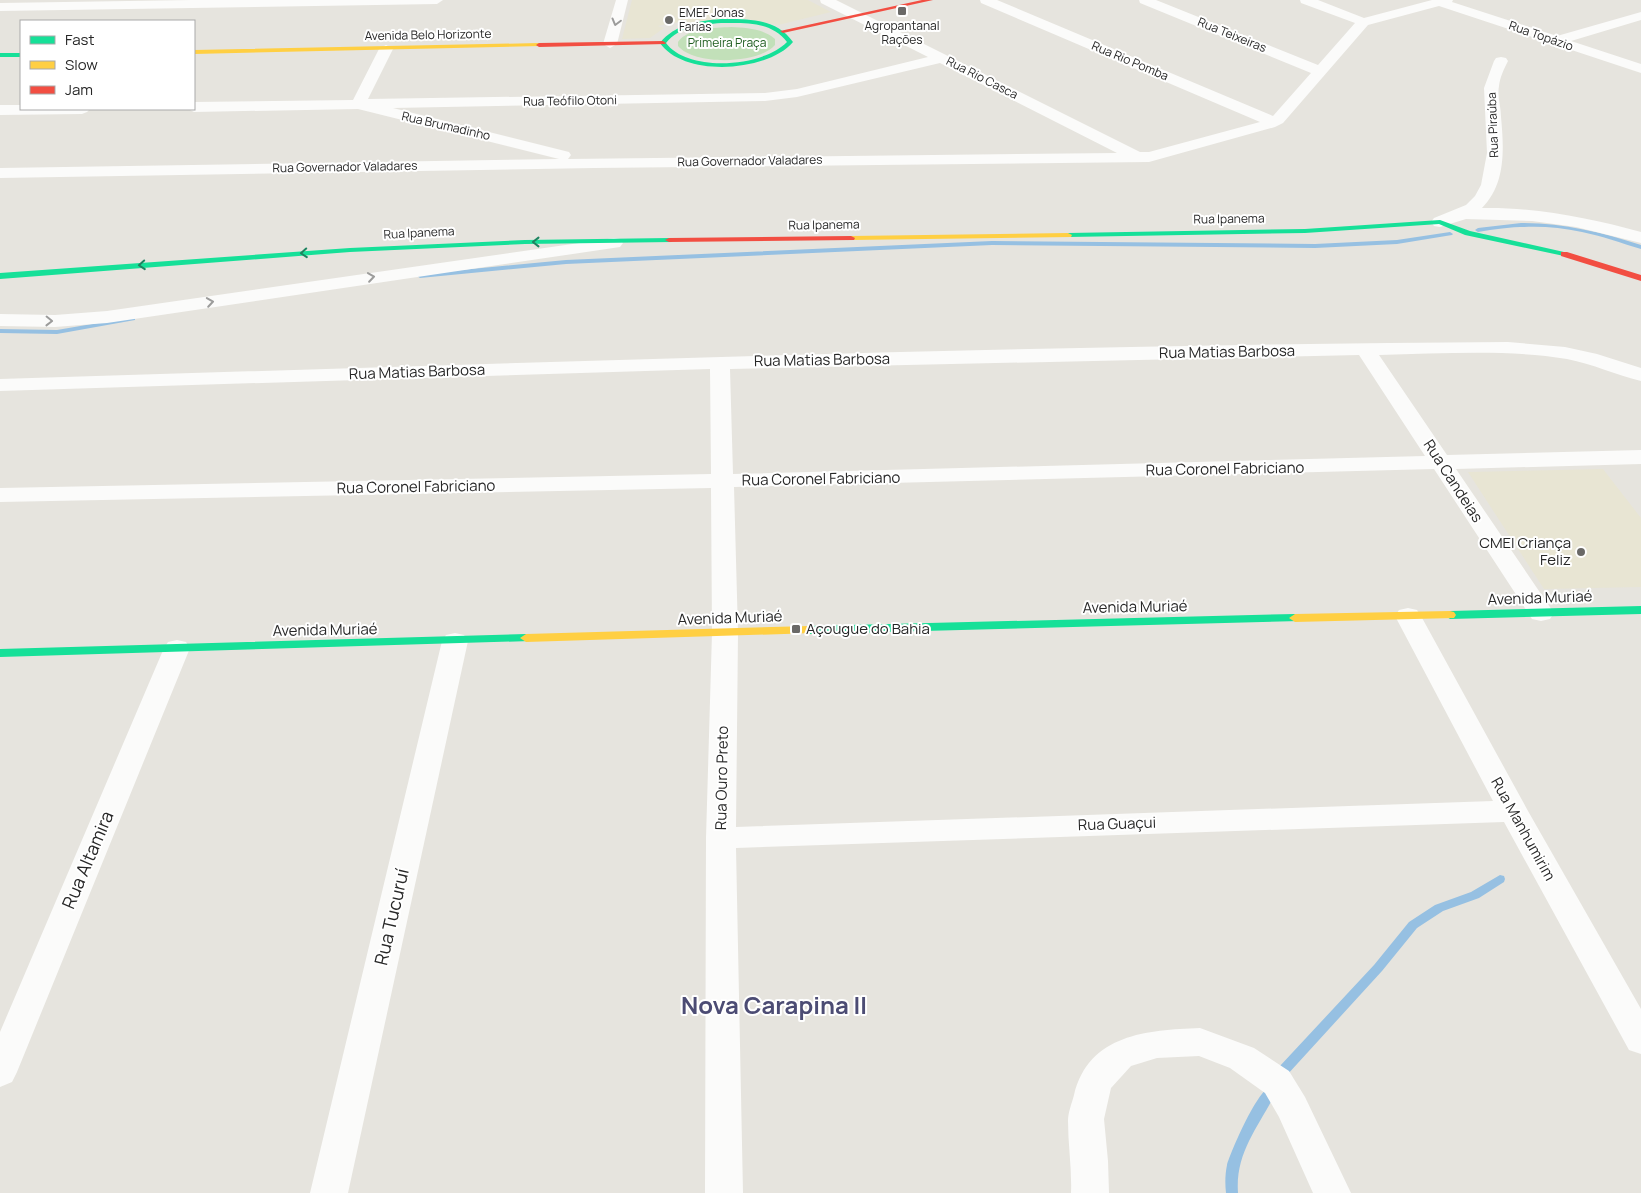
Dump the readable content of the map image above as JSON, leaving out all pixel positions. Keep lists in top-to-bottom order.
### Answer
{
  "streets": {
    "street": [
      "Avenida Belo Horizonte",
      "Rua Teixeiras",
      "Rua Topázio",
      "Rua Rio Pomba",
      "Rua Rio Casca",
      "Rua Teófilo Otoni",
      "Rua Piraúba",
      "Rua Brumadinho",
      "Rua Governador Valadares",
      "Rua Ipanema",
      "Rua Matias Barbosa",
      "Rua Coronel Fabriciano",
      "Rua Candeias",
      "Avenida Muriaé",
      "Rua Ouro Preto",
      "Rua Guaçui",
      "Rua Manhumirim",
      "Rua Altamira",
      "Rua Tucuruí"
    ]
  },
  "crossings": [
    ["Rua Rio Pomba", "Rua Governador Valadares"],
    ["Rua Rio Casca", "Rua Teófilo Otoni"],
    ["Rua Rio Casca", "Rua Governador Valadares"],
    ["Rua Teófilo Otoni", "Rua Brumadinho"],
    ["Rua Piraúba", "Rua Ipanema"],
    ["Rua Brumadinho", "Rua Governador Valadares"],
    ["Rua Matias Barbosa", "Rua Candeias"],
    ["Rua Matias Barbosa", "Rua Ouro Preto"],
    ["Rua Coronel Fabriciano", "Rua Candeias"],
    ["Rua Coronel Fabriciano", "Rua Ouro Preto"],
    ["Rua Candeias", "Avenida Muriaé"],
    ["Avenida Muriaé", "Rua Ouro Preto"],
    ["Avenida Muriaé", "Rua Manhumirim"],
    ["Avenida Muriaé", "Rua Altamira"],
    ["Avenida Muriaé", "Rua Tucuruí"],
    ["Rua Ouro Preto", "Rua Guaçui"],
    ["Rua Guaçui", "Rua Manhumirim"]
  ],
  "districts": ["Nova Carapina II"],
  "parks": ["Primeira Praça"],
  "places": {
    "transit": ["Agropantanal Rações", "Açougue do Bahia"],
    "other": ["EMEF Jonas Farias", "CMEI Criança Feliz"]
  },
  "legend": ["Fast", "Slow", "Jam"]
}
